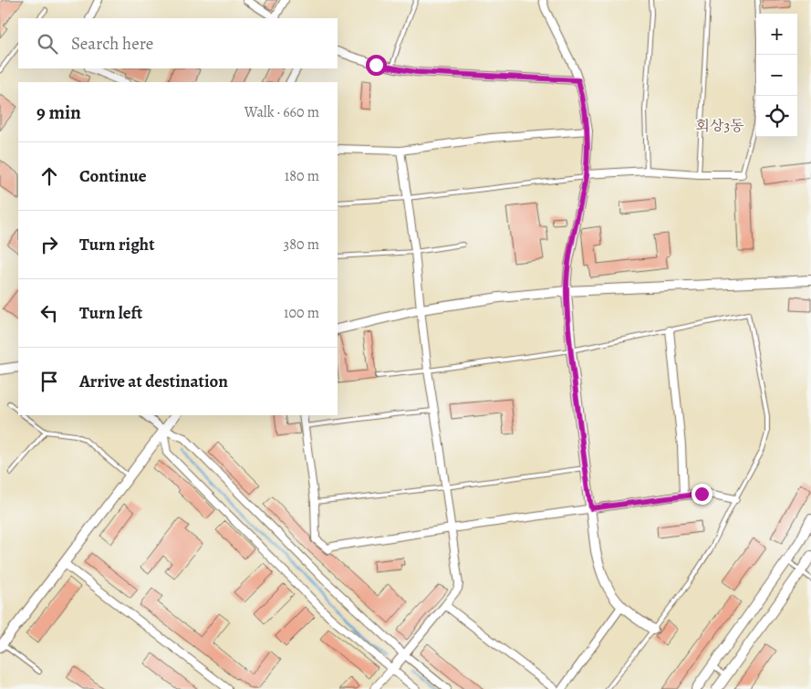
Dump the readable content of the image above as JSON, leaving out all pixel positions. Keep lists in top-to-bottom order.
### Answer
{
  "districts": ["회상3동"],
  "page": {
    "map_buttons": ["+", "−"],
    "search": "Search here",
    "heading": ["9 min", "Walk · 660 m"],
    "list": [
      ["Continue", "180 m"],
      ["Turn right", "380 m"],
      ["Turn left", "100 m"],
      "Arrive at destination"
    ]
  }
}
